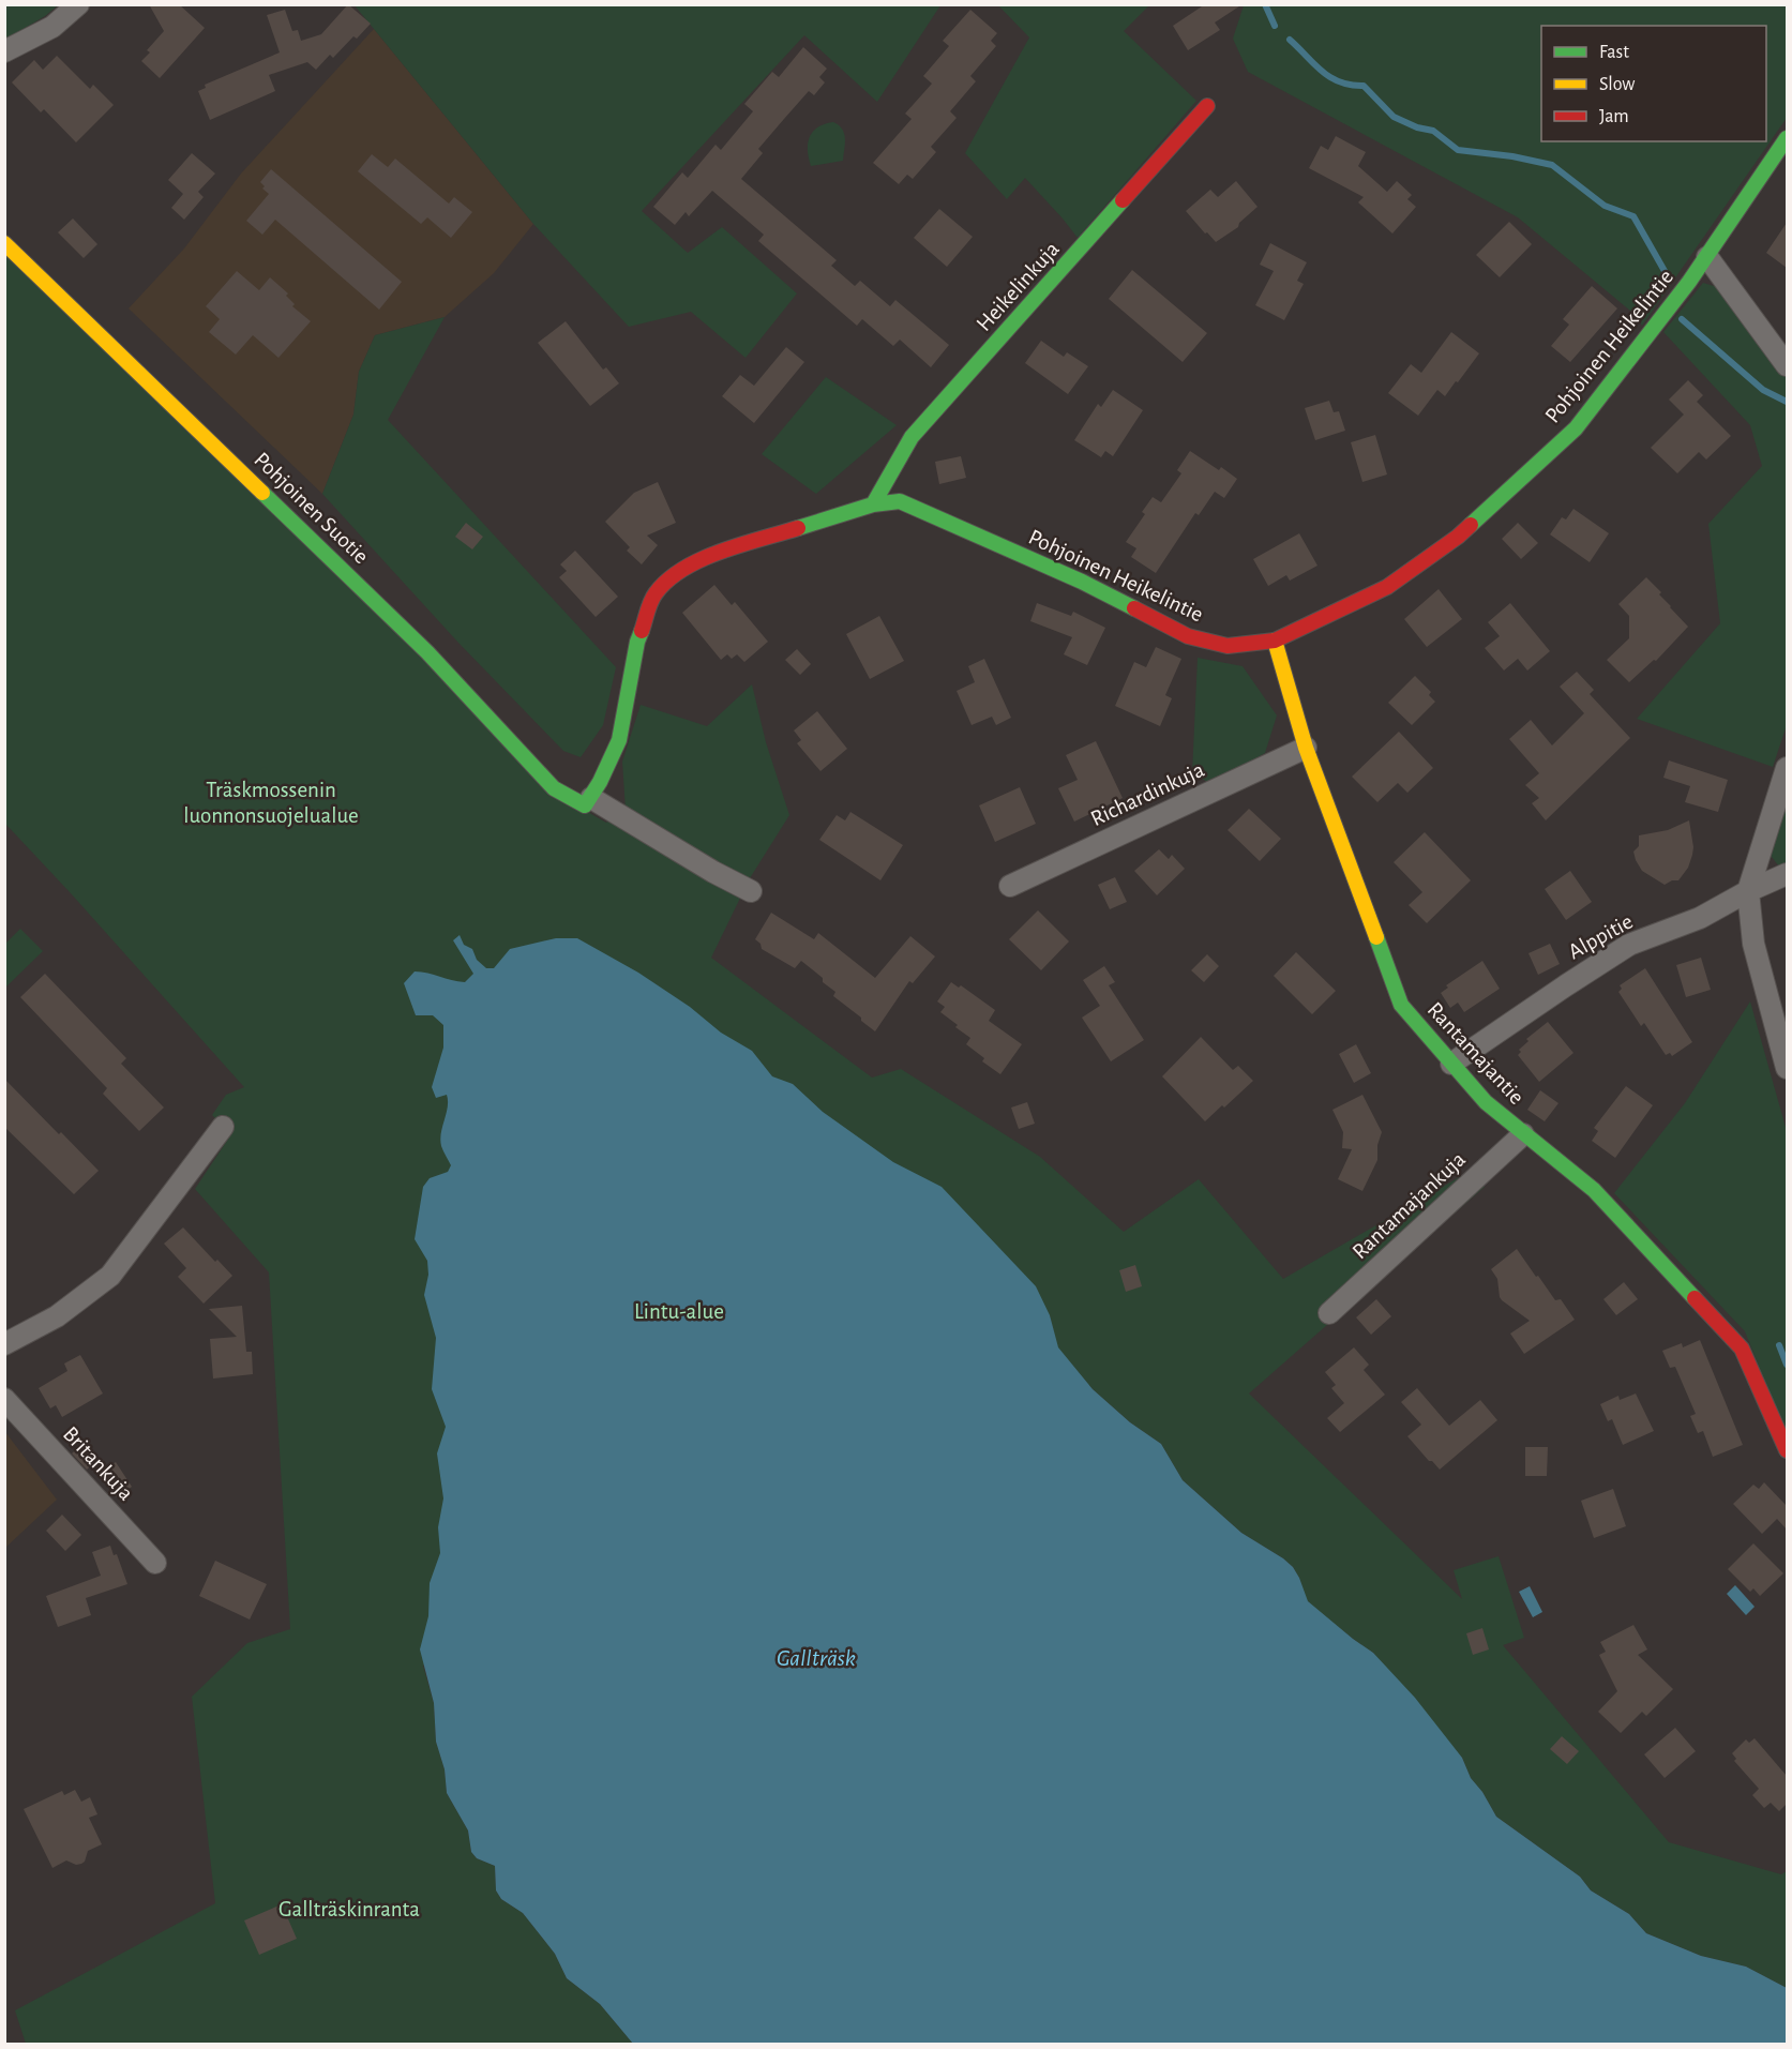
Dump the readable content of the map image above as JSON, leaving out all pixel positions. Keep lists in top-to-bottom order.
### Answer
{
  "streets": {
    "street": [
      "Heikelinkuja",
      "Pohjoinen Heikelintie",
      "Pohjoinen Suotie",
      "Richardinkuja",
      "Alppitie",
      "Rantamajantie",
      "Rantamajankuja",
      "Britankuja"
    ]
  },
  "crossings": [
    ["Heikelinkuja", "Pohjoinen Heikelintie"],
    ["Pohjoinen Heikelintie", "Pohjoinen Suotie"],
    ["Pohjoinen Heikelintie", "Rantamajantie"],
    ["Richardinkuja", "Rantamajantie"],
    ["Alppitie", "Rantamajantie"],
    ["Rantamajantie", "Rantamajankuja"]
  ],
  "water": ["Gallträsk"],
  "parks": ["Träskmossenin luonnonsuojelualue", "Lintu-alue", "Gallträskinranta"],
  "legend": ["Fast", "Slow", "Jam"]
}
